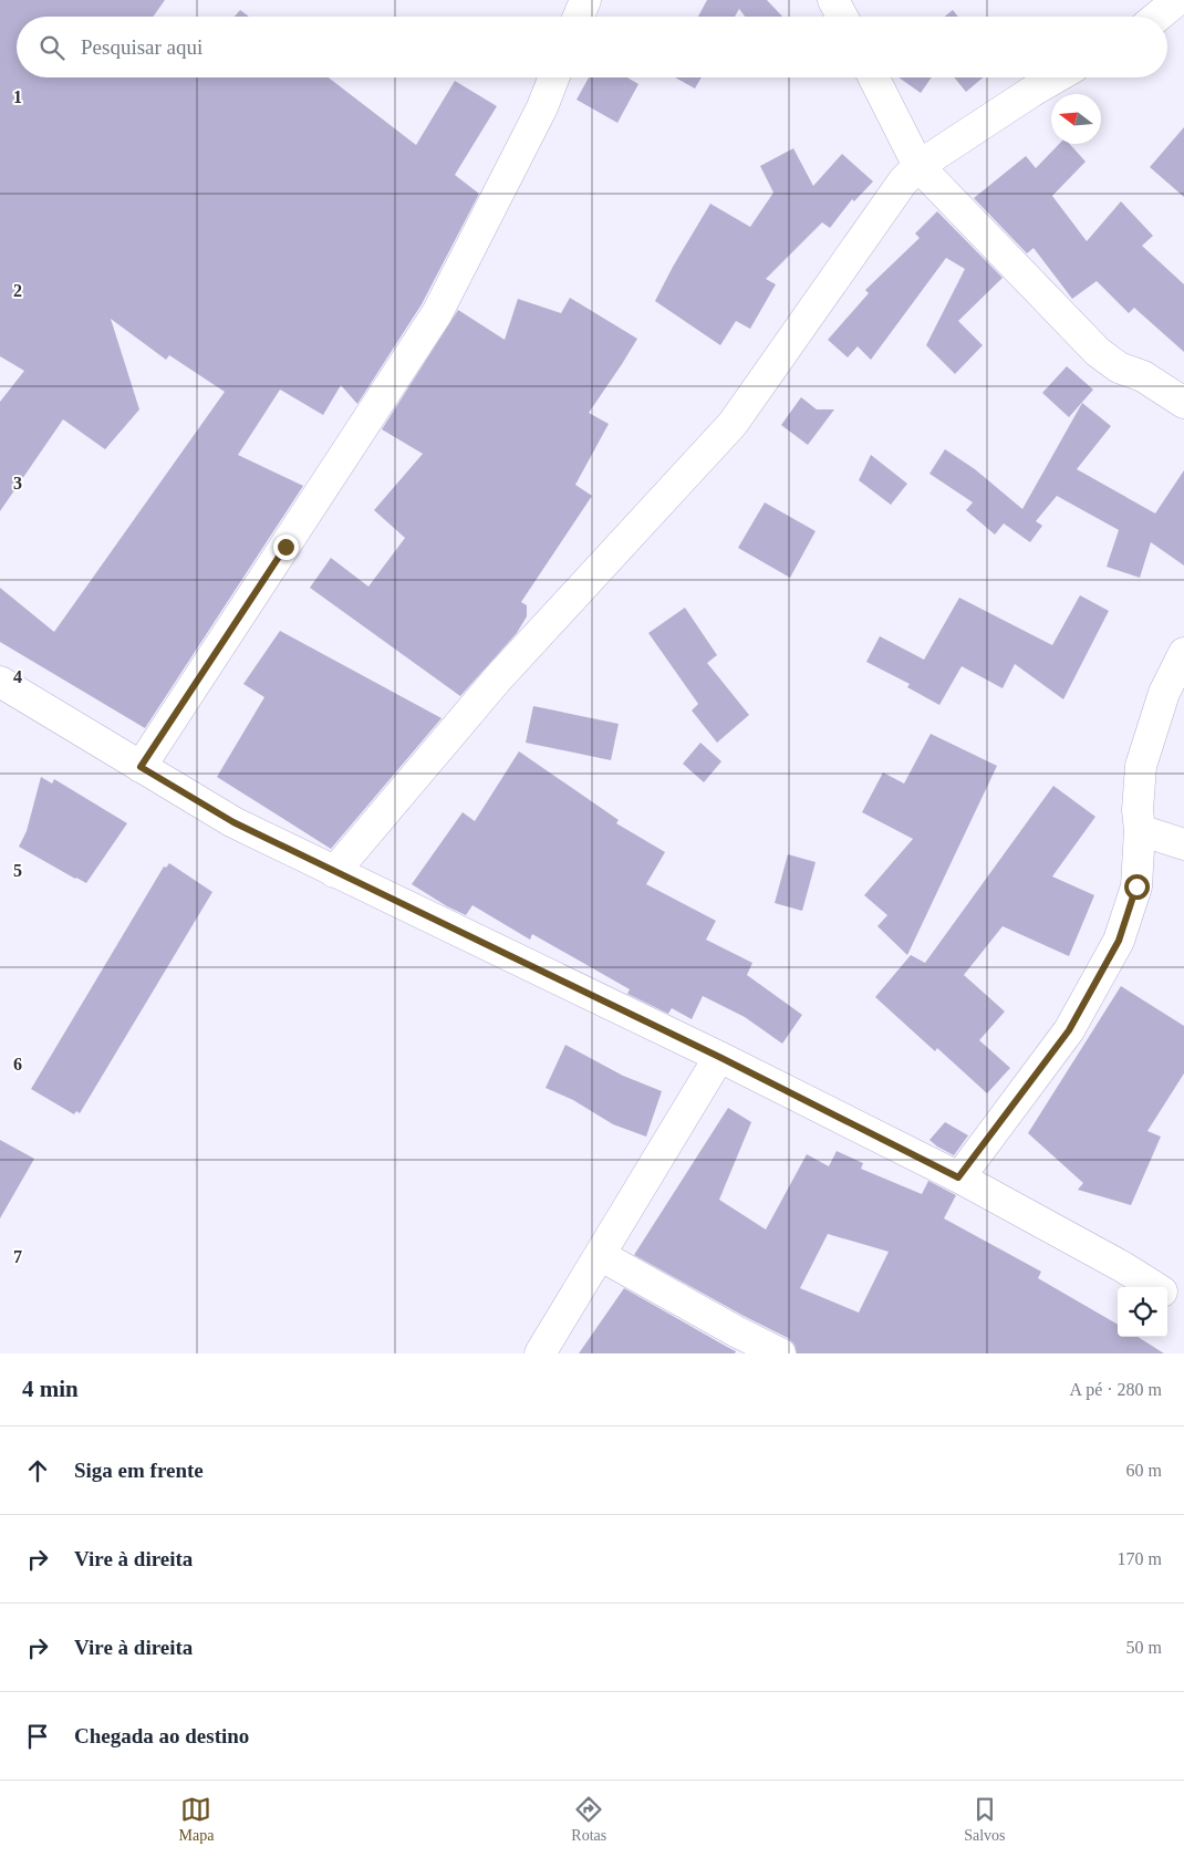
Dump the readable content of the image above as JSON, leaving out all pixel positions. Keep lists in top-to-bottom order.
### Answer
{
  "north": "left",
  "page": {
    "search": "Pesquisar aqui",
    "heading": ["4 min", "A pé · 280 m"],
    "list": [
      ["Siga em frente", "60 m"],
      ["Vire à direita", "170 m"],
      ["Vire à direita", "50 m"],
      "Chegada ao destino"
    ],
    "nav": ["Mapa", "Rotas", "Salvos"]
  },
  "grid": {
    "rows": [
      "1",
      "2",
      "3",
      "4",
      "5",
      "6",
      "7"
    ]
  }
}
